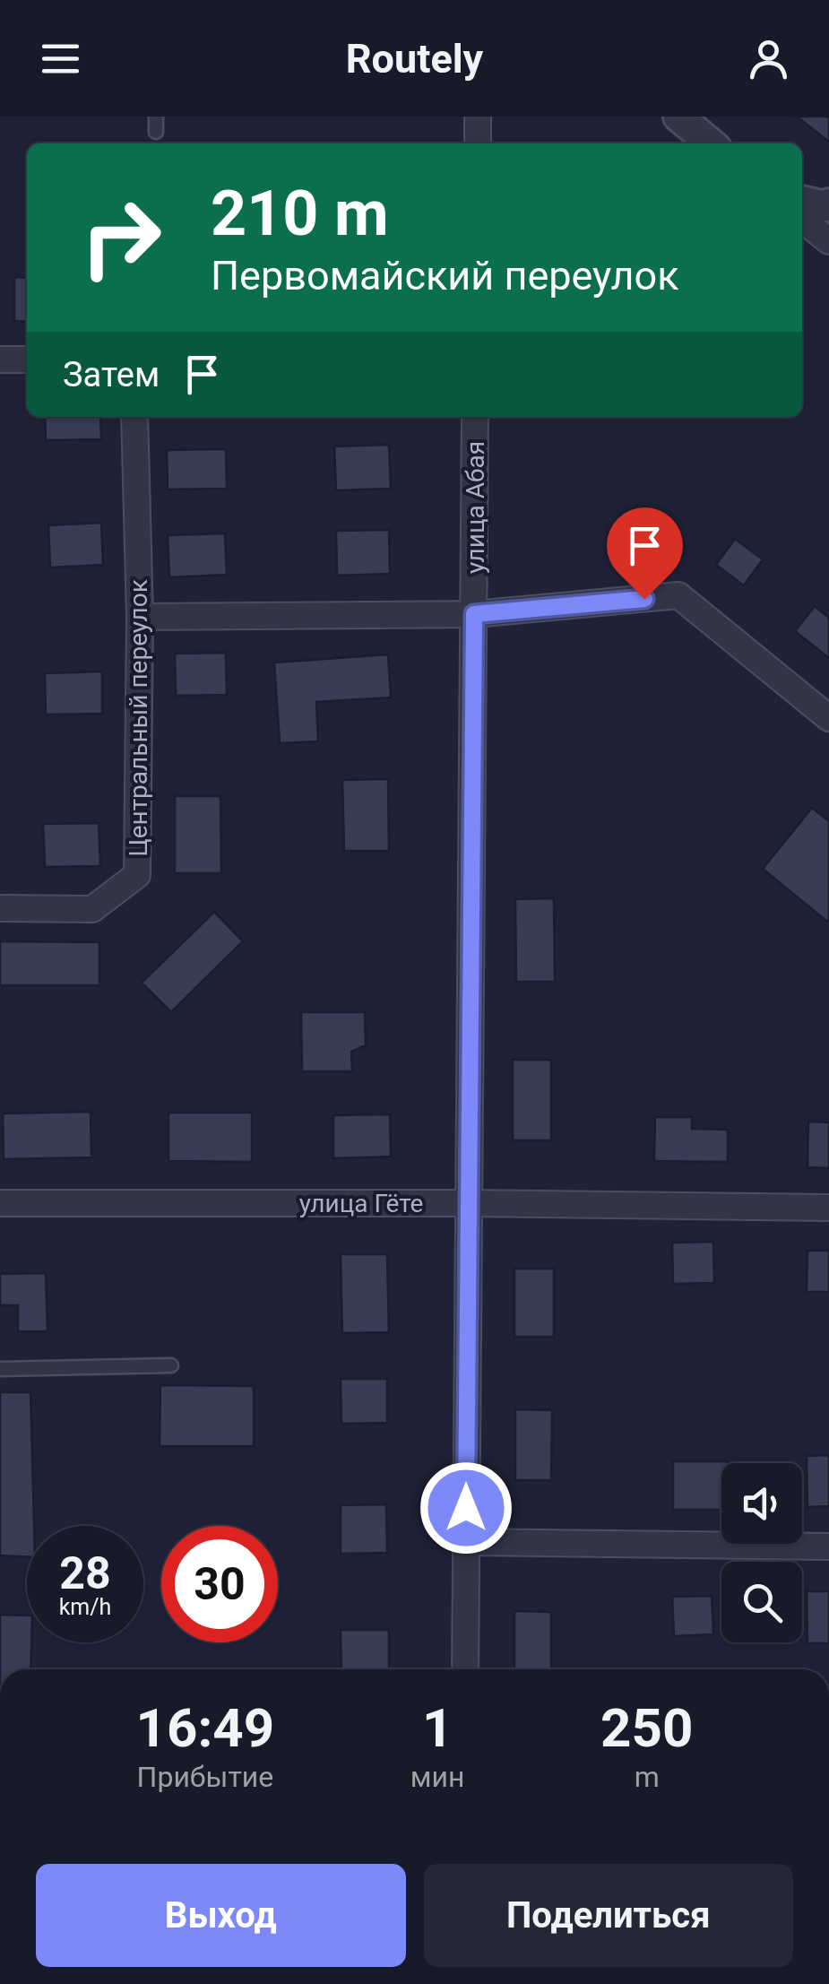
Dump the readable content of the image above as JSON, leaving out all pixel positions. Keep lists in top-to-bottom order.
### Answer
{
  "streets": {
    "street": ["улица Абая", "Центральный переулок", "улица Гёте"]
  },
  "crossings": [
    ["улица Абая", "улица Гёте"]
  ],
  "page": {
    "header": "Routely",
    "turn": ["210 m", "Первомайский переулок"],
    "then": "Затем",
    "speed": "28 km/h",
    "limit": "30",
    "eta": [
      "16:49",
      "Прибытие",
      "1",
      "мин",
      "250",
      "m"
    ],
    "buttons": ["Выход", "Поделиться"]
  }
}
